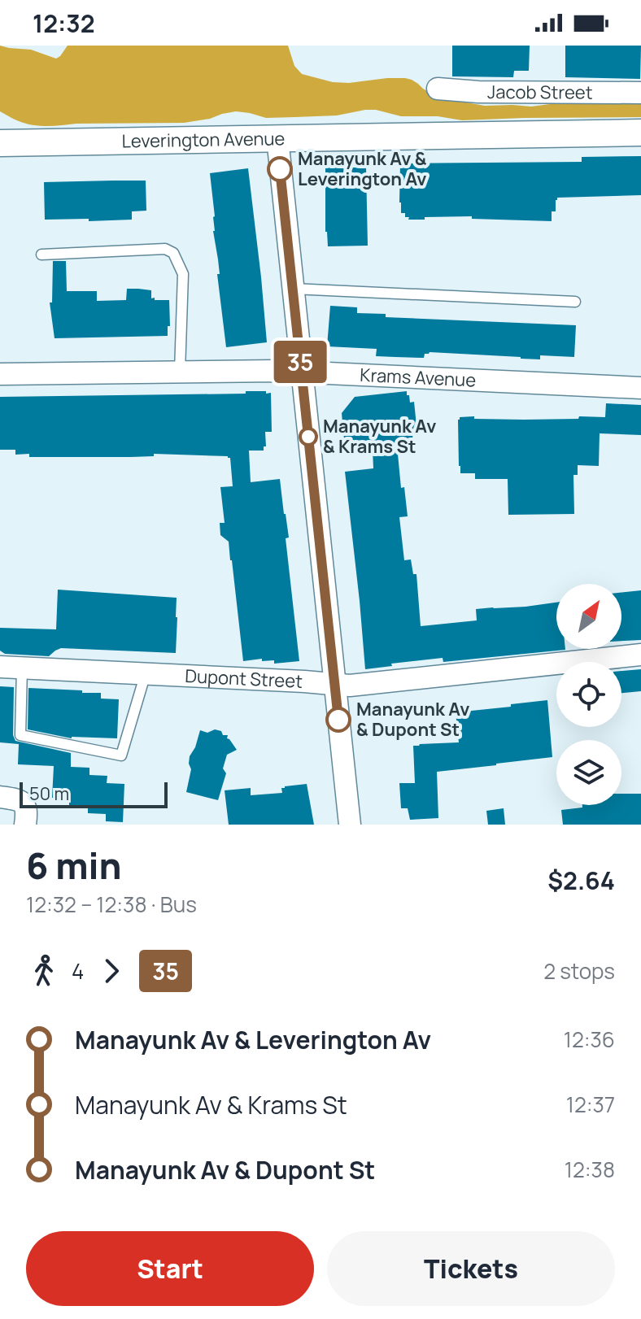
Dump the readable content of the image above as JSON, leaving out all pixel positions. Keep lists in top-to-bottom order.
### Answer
{
  "streets": {
    "street": [
      "Jacob Street",
      "Leverington Avenue",
      "Krams Avenue",
      "Dupont Street"
    ]
  },
  "places": ["Manayunk Av & Leverington Av", "Manayunk Av & Krams St", "Manayunk Av & Dupont St"],
  "lines": ["bus line 35"],
  "scale_bar": "50 m",
  "north": "top right",
  "page": {
    "status": "12:32",
    "on_map": "35",
    "scale": "50 m",
    "heading": ["6 min", "12:32 – 12:38 · Bus", "$2.64"],
    "legs": ["4", "35", "2 stops"],
    "list": [
      {
        "name": "Manayunk Av & Leverington Av",
        "value": "12:36"
      },
      {
        "name": "Manayunk Av & Krams St",
        "value": "12:37"
      },
      {
        "name": "Manayunk Av & Dupont St",
        "value": "12:38"
      }
    ],
    "buttons": ["Start", "Tickets"]
  }
}
